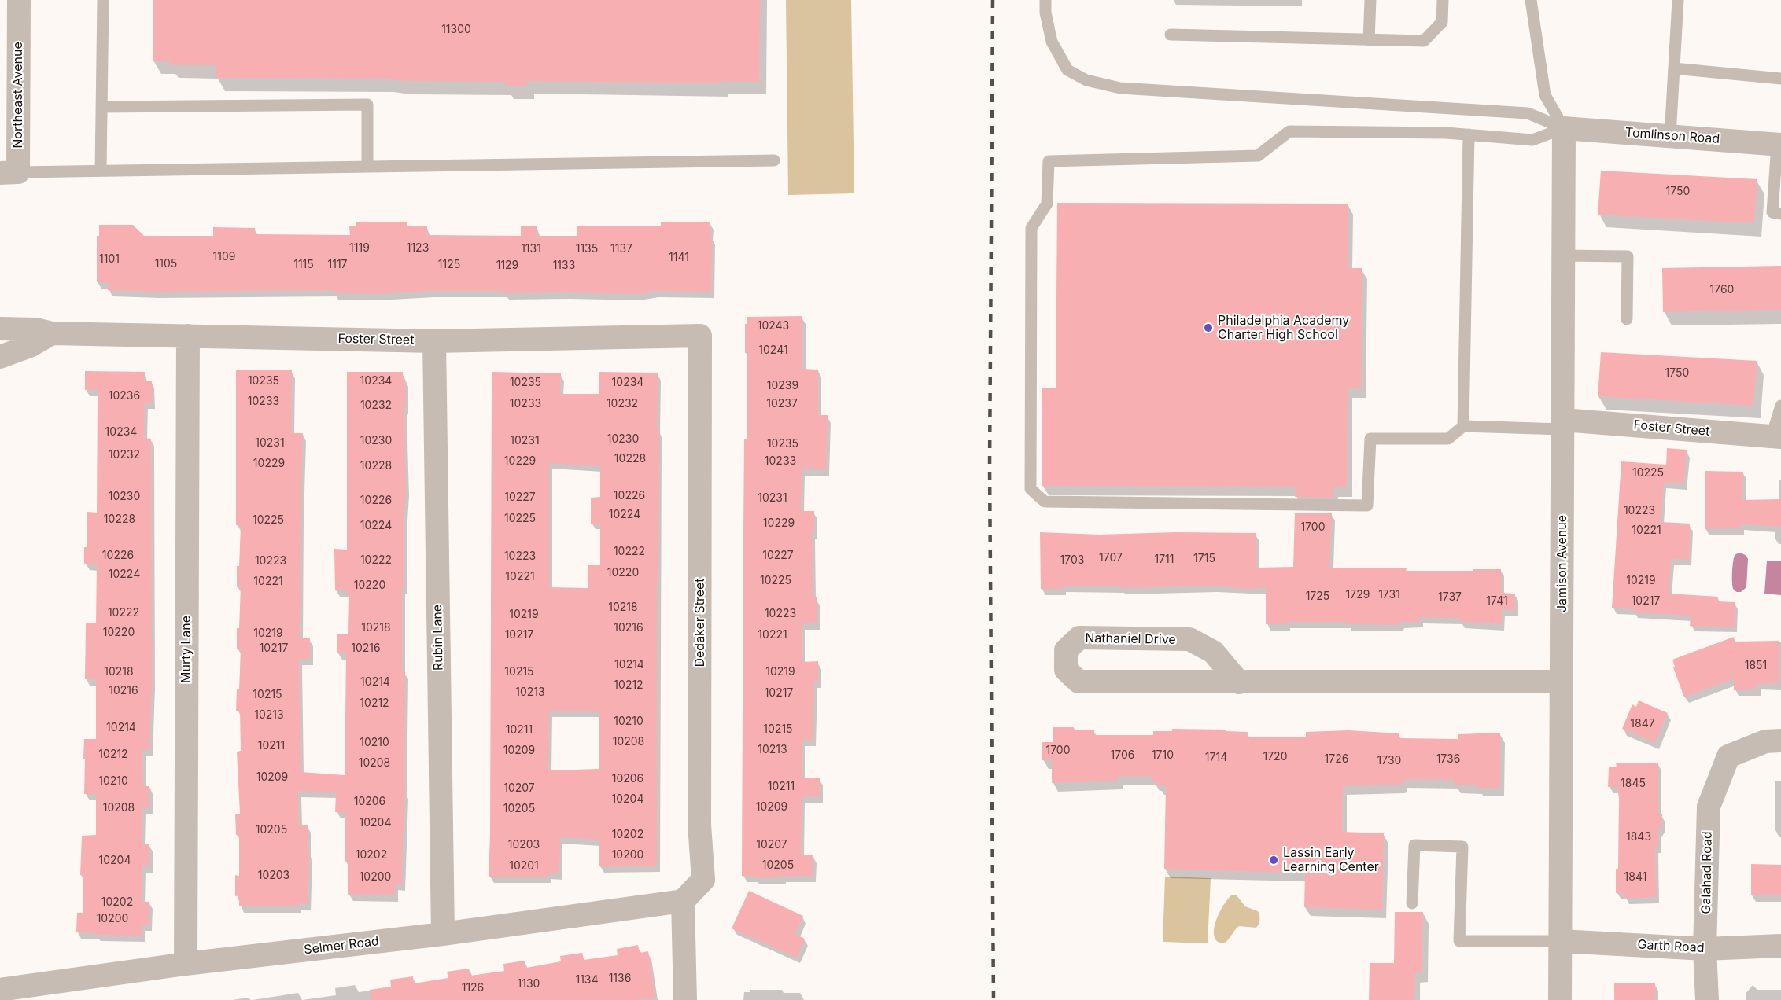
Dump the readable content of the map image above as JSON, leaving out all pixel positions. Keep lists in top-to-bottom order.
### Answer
{
  "streets": {
    "street": [
      "Northeast Avenue",
      "Tomlinson Road",
      "Foster Street",
      "Jamison Avenue",
      "Dedaker Street",
      "Rubin Lane",
      "Nathaniel Drive",
      "Murty Lane",
      "Galahad Road",
      "Selmer Road",
      "Garth Road"
    ]
  },
  "crossings": [
    ["Tomlinson Road", "Jamison Avenue"],
    ["Foster Street", "Jamison Avenue"],
    ["Foster Street", "Dedaker Street"],
    ["Foster Street", "Rubin Lane"],
    ["Foster Street", "Murty Lane"],
    ["Jamison Avenue", "Nathaniel Drive"],
    ["Jamison Avenue", "Garth Road"],
    ["Dedaker Street", "Selmer Road"],
    ["Rubin Lane", "Selmer Road"],
    ["Murty Lane", "Selmer Road"],
    ["Galahad Road", "Garth Road"]
  ],
  "places": ["Philadelphia Academy Charter High School", "Lassin Early Learning Center"],
  "house_numbers": [
    "11300",
    "1750",
    "1119",
    "1123",
    "1131",
    "1135",
    "1137",
    "1109",
    "1141",
    "1101",
    "1105",
    "1115",
    "1117",
    "1125",
    "1129",
    "1133",
    "1760",
    "10243",
    "10241",
    "1750",
    "10235",
    "10234",
    "10235",
    "10234",
    "10239",
    "10236",
    "10233",
    "10233",
    "10232",
    "10237",
    "10232",
    "10234",
    "10230",
    "10230",
    "10231",
    "10231",
    "10235",
    "10232",
    "10228",
    "10229",
    "10233",
    "10229",
    "10228",
    "10225",
    "10226",
    "10230",
    "10227",
    "10231",
    "10226",
    "10223",
    "10224",
    "10225",
    "10228",
    "10225",
    "10229",
    "10224",
    "1700",
    "10221",
    "10222",
    "10226",
    "10227",
    "10223",
    "1707",
    "1715",
    "1711",
    "10222",
    "1703",
    "10223",
    "10220",
    "10224",
    "10221",
    "10225",
    "10219",
    "10221",
    "10220",
    "1729",
    "1731",
    "1725",
    "1737",
    "1741",
    "10217",
    "10218",
    "10222",
    "10223",
    "10219",
    "10218",
    "10216",
    "10220",
    "10219",
    "10217",
    "10221",
    "10217",
    "10216",
    "10214",
    "1851",
    "10218",
    "10215",
    "10219",
    "10214",
    "10212",
    "10216",
    "10213",
    "10217",
    "10215",
    "10212",
    "10213",
    "10210",
    "1847",
    "10214",
    "10215",
    "10211",
    "10208",
    "10210",
    "10211",
    "10213",
    "10209",
    "1700",
    "10212",
    "1706",
    "1710",
    "1720",
    "1714",
    "1726",
    "1736",
    "1730",
    "10208",
    "10209",
    "10206",
    "10210",
    "1845",
    "10211",
    "10207",
    "10204",
    "10206",
    "10209",
    "10208",
    "10205",
    "10204",
    "10205",
    "10202",
    "1843",
    "10203",
    "10207",
    "10202",
    "10200",
    "10204",
    "10205",
    "10201",
    "10203",
    "10200",
    "1841",
    "10202",
    "10200",
    "1136",
    "1134",
    "1130",
    "1126"
  ]
}
